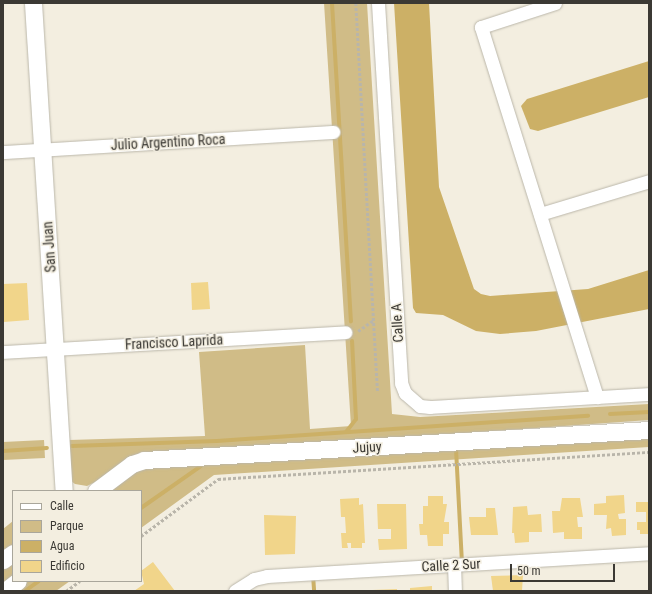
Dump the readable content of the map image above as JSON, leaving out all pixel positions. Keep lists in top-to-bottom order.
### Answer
{
  "streets": {
    "street": [
      "Julio Argentino Roca",
      "San Juan",
      "Calle A",
      "Francisco Laprida",
      "Jujuy",
      "Calle 2 Sur"
    ]
  },
  "crossings": [
    ["Julio Argentino Roca", "San Juan"],
    ["San Juan", "Francisco Laprida"]
  ],
  "legend": [
    "Calle",
    "Parque",
    "Agua",
    "Edificio"
  ],
  "scale_bar": "50 m"
}
